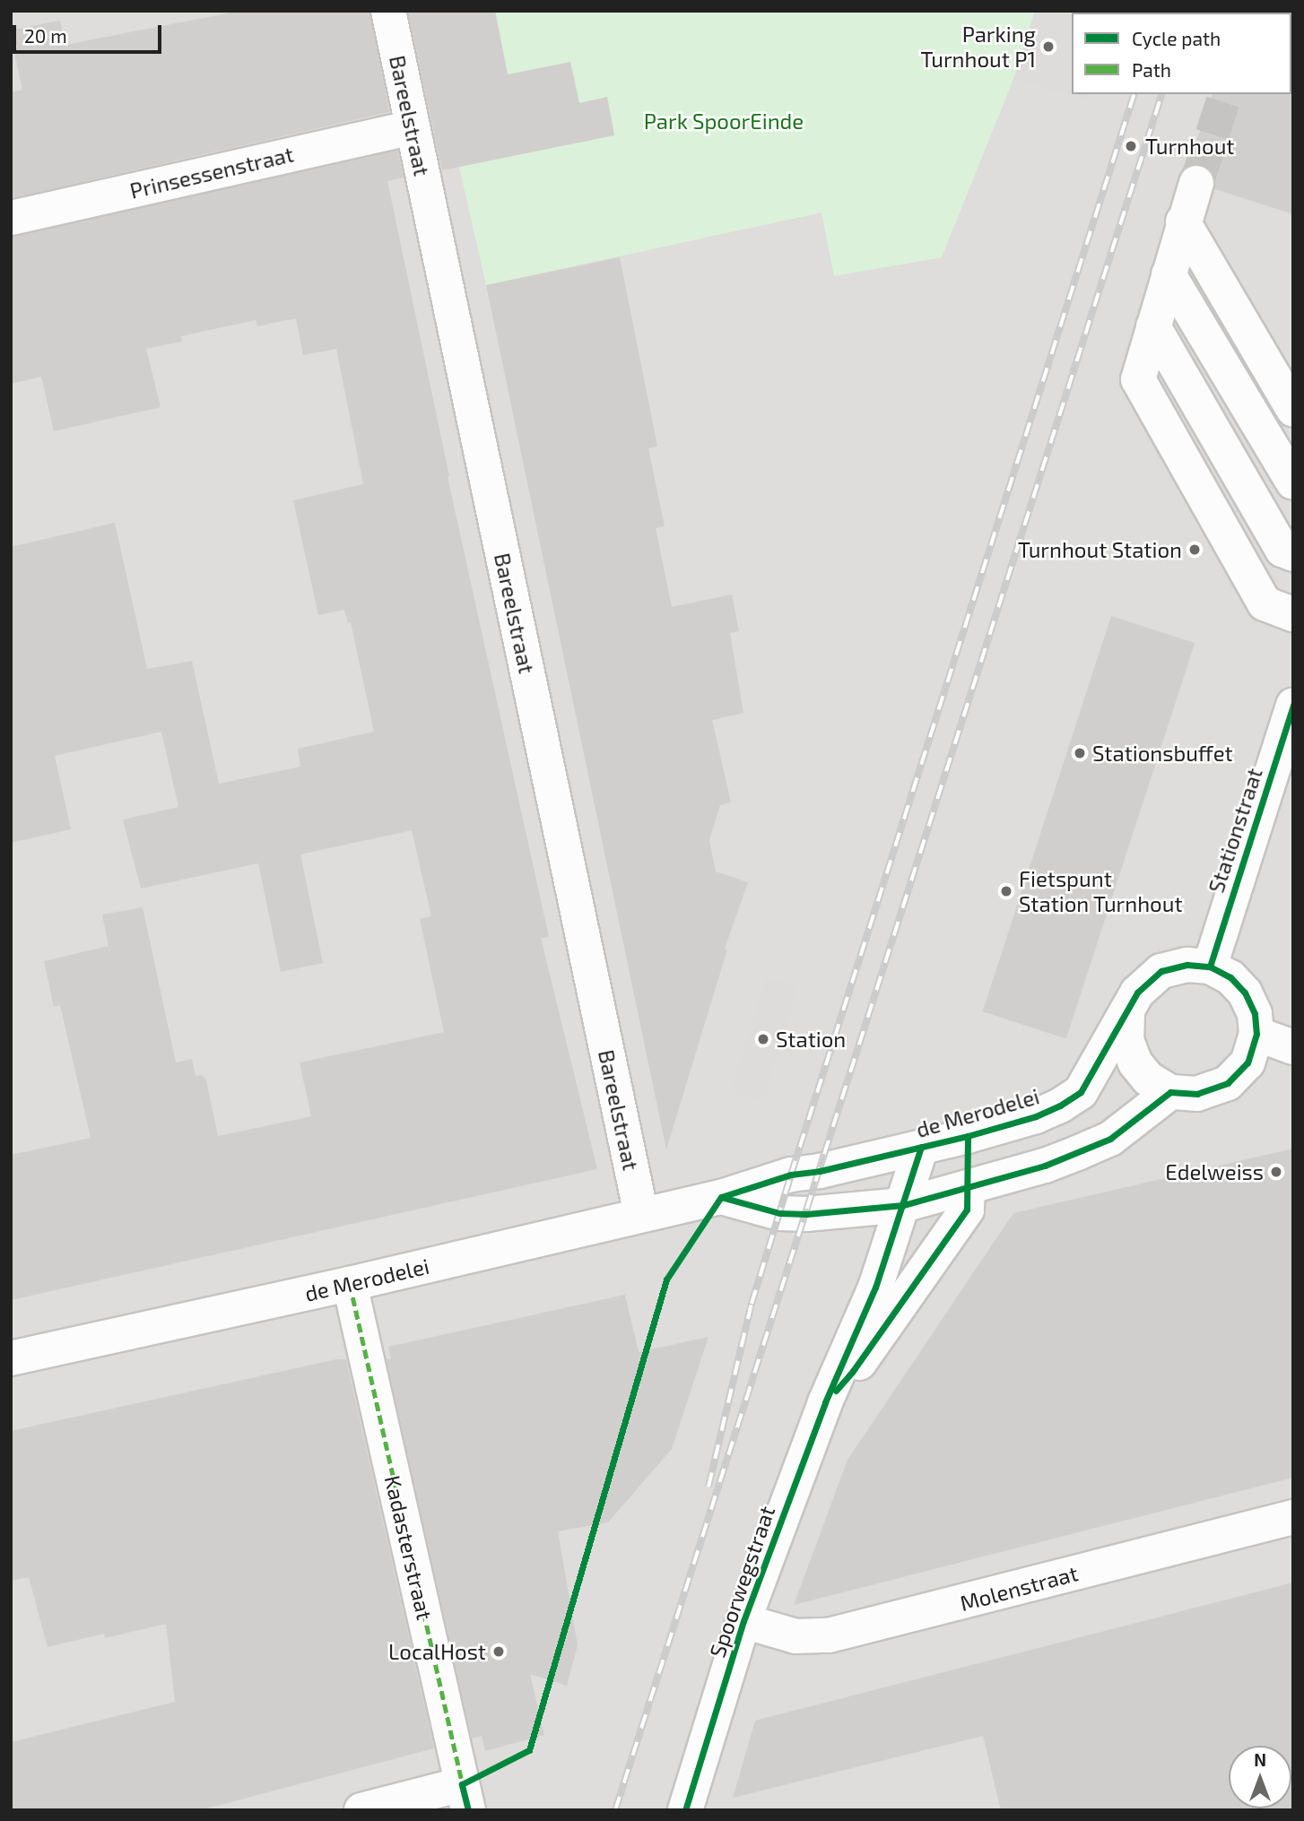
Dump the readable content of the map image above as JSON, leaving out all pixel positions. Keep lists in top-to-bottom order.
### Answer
{
  "streets": {
    "street": [
      "Bareelstraat",
      "Prinsessenstraat",
      "Stationstraat",
      "de Merodelei",
      "Kadasterstraat",
      "Spoorwegstraat",
      "Molenstraat"
    ]
  },
  "crossings": [
    ["Bareelstraat", "Prinsessenstraat"],
    ["Bareelstraat", "de Merodelei"],
    ["Stationstraat", "de Merodelei"],
    ["de Merodelei", "Kadasterstraat"],
    ["de Merodelei", "Spoorwegstraat"],
    ["Spoorwegstraat", "Molenstraat"]
  ],
  "parks": ["Park SpoorEinde"],
  "places": [
    "Parking Turnhout P1",
    "Turnhout",
    "Turnhout Station",
    "Stationsbuffet",
    "Fietspunt Station Turnhout",
    "Station",
    "Edelweiss",
    "LocalHost"
  ],
  "legend": ["Cycle path", "Path"],
  "scale_bar": "20 m",
  "north": "top"
}
